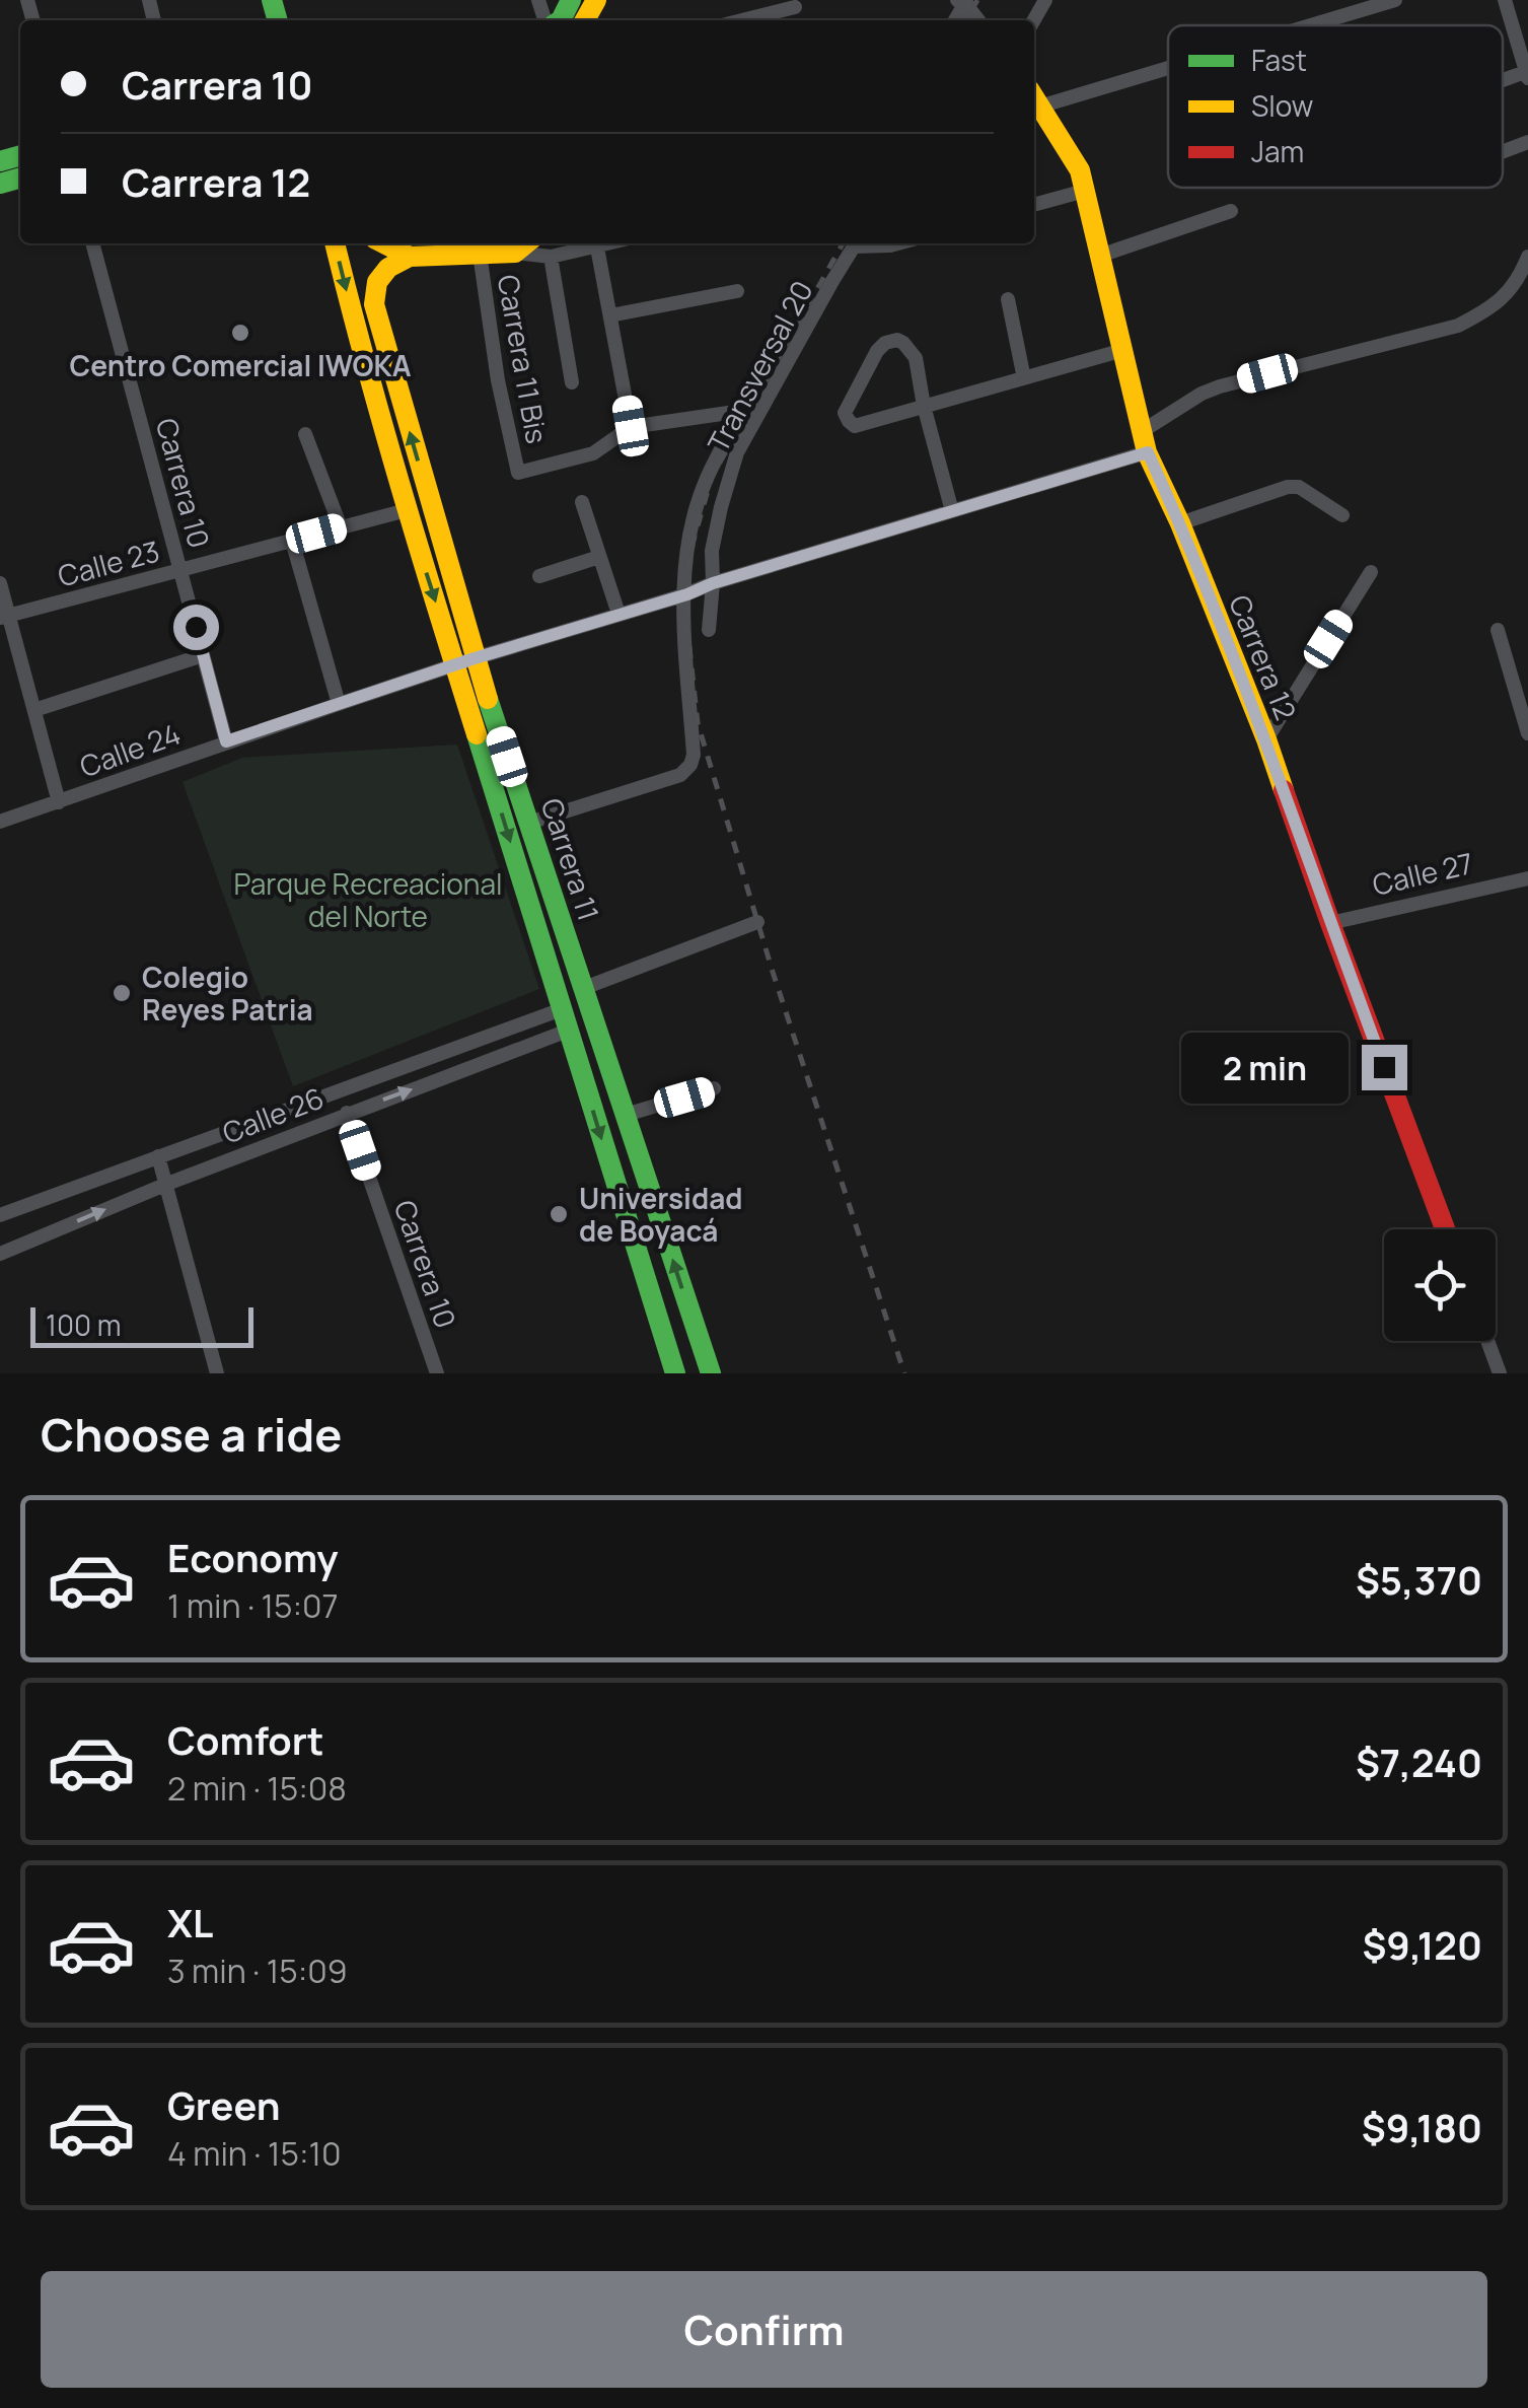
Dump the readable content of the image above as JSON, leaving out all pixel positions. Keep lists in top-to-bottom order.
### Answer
{
  "streets": {
    "main road": ["Carrera 12", "Carrera 11"],
    "street": [
      "Carrera 11 Bis",
      "Transversal 20",
      "Carrera 10",
      "Calle 23",
      "Calle 24",
      "Calle 27",
      "Calle 26"
    ]
  },
  "crossings": [
    ["Carrera 11 Bis", "Transversal 20"],
    ["Transversal 20", "Calle 24"],
    ["Transversal 20", "Carrera 11"],
    ["Carrera 10", "Calle 23"],
    ["Carrera 10", "Calle 24"],
    ["Carrera 10", "Calle 26"],
    ["Calle 23", "Carrera 11"],
    ["Carrera 12", "Calle 24"],
    ["Carrera 12", "Calle 27"],
    ["Calle 24", "Carrera 11"],
    ["Carrera 11", "Calle 26"]
  ],
  "parks": ["Parque Recreacional del Norte"],
  "places": ["Centro Comercial IWOKA", "Colegio Reyes Patria", "Universidad de Boyacá"],
  "legend": ["Fast", "Slow", "Jam"],
  "scale_bar": "100 m",
  "page": {
    "banner": ["Carrera 10", "Carrera 12"],
    "bubble": "2 min",
    "scale": "100 m",
    "heading": "Choose a ride",
    "list": [
      {
        "name": "Economy",
        "note": "1 min · 15:07",
        "value": "$5,370"
      },
      {
        "name": "Comfort",
        "note": "2 min · 15:08",
        "value": "$7,240"
      },
      {
        "name": "XL",
        "note": "3 min · 15:09",
        "value": "$9,120"
      },
      {
        "name": "Green",
        "note": "4 min · 15:10",
        "value": "$9,180"
      }
    ],
    "buttons": "Confirm"
  }
}
